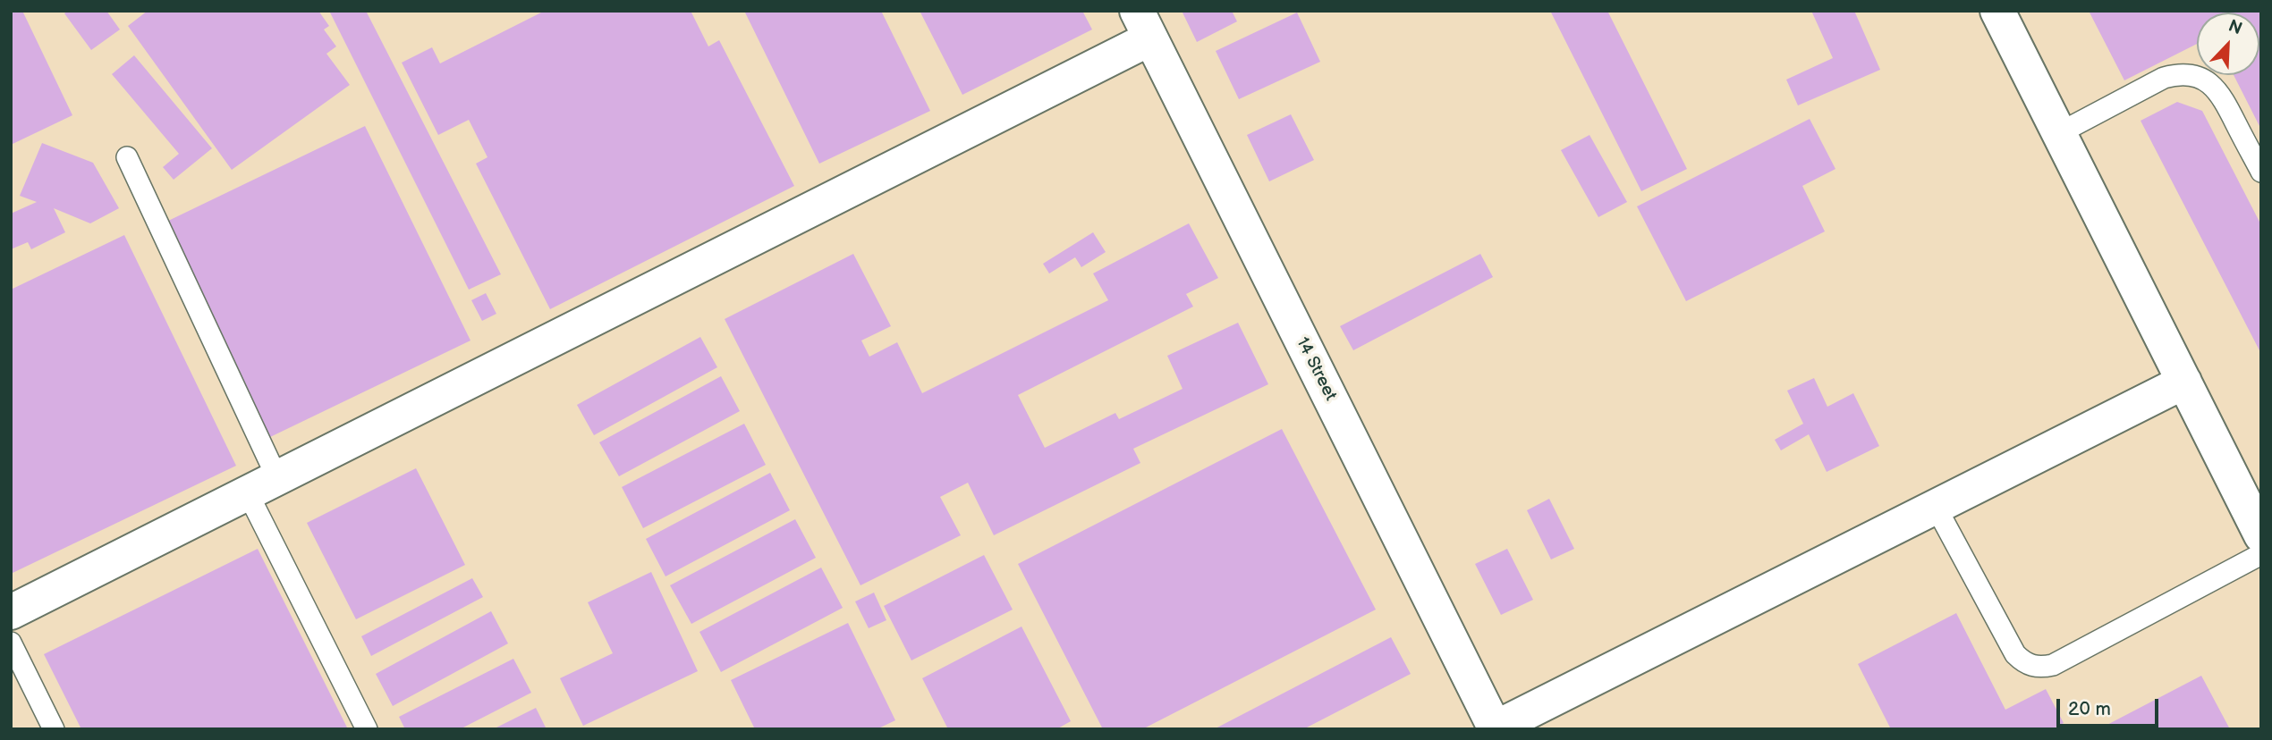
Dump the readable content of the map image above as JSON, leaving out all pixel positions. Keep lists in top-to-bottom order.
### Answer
{
  "streets": {
    "street": ["14 Street"]
  },
  "scale_bar": "20 m",
  "north": "top right"
}
